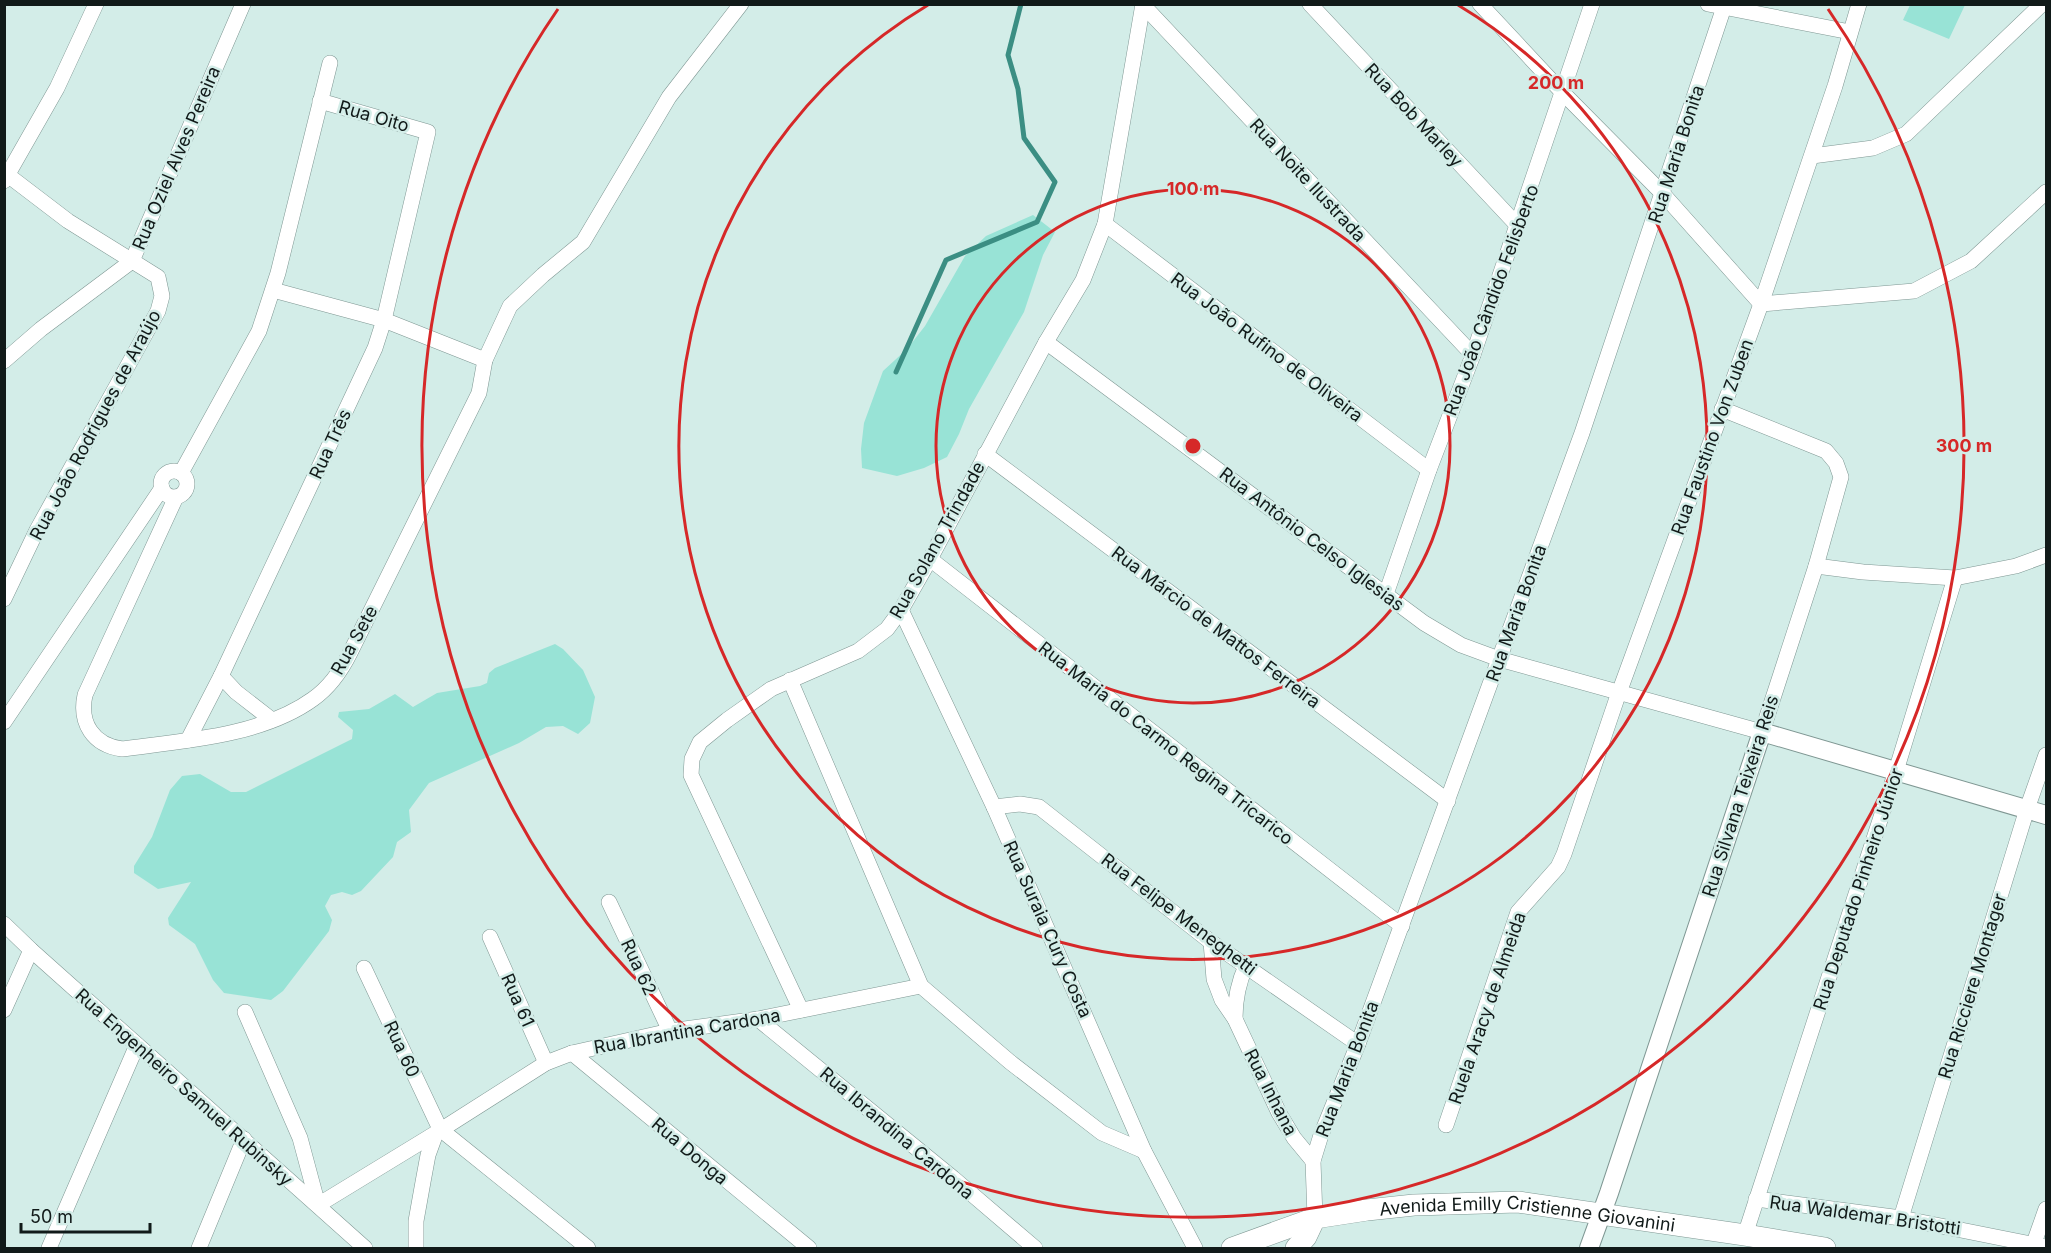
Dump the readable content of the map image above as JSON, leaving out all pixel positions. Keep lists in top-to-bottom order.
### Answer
{
  "streets": {
    "main road": ["Avenida Emilly Cristienne Giovanini"],
    "street": [
      "Rua Bob Marley",
      "Rua Oito",
      "Rua Maria Bonita",
      "Rua Oziel Alves Pereira",
      "Rua Noite Ilustrada",
      "Rua João Cândido Felisberto",
      "Rua João Rufino de Oliveira",
      "Rua João Rodrigues de Araújo",
      "Rua Faustino Von Zuben",
      "Rua Três",
      "Rua Antônio Celso Iglesias",
      "Rua Solano Trindade",
      "Rua Márcio de Mattos Ferreira",
      "Rua Sete",
      "Rua Maria do Carmo Regina Tricarico",
      "Rua Silvana Teixeira Reis",
      "Rua Deputado Pinheiro Júnior",
      "Rua Felipe Meneghetti",
      "Rua Suraia Cury Costa",
      "Rua 62",
      "Rua Ricciere Montager",
      "Rua 61",
      "Ruela Aracy de Almeida",
      "Rua Ibrantina Cardona",
      "Rua 60",
      "Rua Engenheiro Samuel Rubinsky",
      "Rua Inhana",
      "Rua Ibrandina Cardona",
      "Rua Donga",
      "Rua Waldemar Bristotti"
    ]
  },
  "crossings": [
    ["Rua Bob Marley", "Rua João Cândido Felisberto"],
    ["Rua Oito", "Rua Três"],
    ["Rua Maria Bonita", "Rua Antônio Celso Iglesias"],
    ["Rua Maria Bonita", "Rua Márcio de Mattos Ferreira"],
    ["Rua Maria Bonita", "Rua Maria do Carmo Regina Tricarico"],
    ["Rua Maria Bonita", "Rua Felipe Meneghetti"],
    ["Rua Maria Bonita", "Rua Inhana"],
    ["Rua Maria Bonita", "Avenida Emilly Cristienne Giovanini"],
    ["Rua Oziel Alves Pereira", "Rua João Rodrigues de Araújo"],
    ["Rua Noite Ilustrada", "Rua João Cândido Felisberto"],
    ["Rua Noite Ilustrada", "Rua Solano Trindade"],
    ["Rua João Cândido Felisberto", "Rua João Rufino de Oliveira"],
    ["Rua João Cândido Felisberto", "Rua Antônio Celso Iglesias"],
    ["Rua João Rufino de Oliveira", "Rua Solano Trindade"],
    ["Rua Faustino Von Zuben", "Rua Antônio Celso Iglesias"],
    ["Rua Faustino Von Zuben", "Rua Silvana Teixeira Reis"],
    ["Rua Faustino Von Zuben", "Ruela Aracy de Almeida"],
    ["Rua Três", "Rua Sete"],
    ["Rua Antônio Celso Iglesias", "Rua Solano Trindade"],
    ["Rua Antônio Celso Iglesias", "Rua Silvana Teixeira Reis"],
    ["Rua Solano Trindade", "Rua Márcio de Mattos Ferreira"],
    ["Rua Solano Trindade", "Rua Maria do Carmo Regina Tricarico"],
    ["Rua Solano Trindade", "Rua Suraia Cury Costa"],
    ["Rua Solano Trindade", "Rua Ibrantina Cardona"],
    ["Rua Silvana Teixeira Reis", "Avenida Emilly Cristienne Giovanini"],
    ["Rua Deputado Pinheiro Júnior", "Rua Waldemar Bristotti"],
    ["Rua Felipe Meneghetti", "Rua Suraia Cury Costa"],
    ["Rua Felipe Meneghetti", "Rua Inhana"],
    ["Rua 62", "Rua Ibrantina Cardona"],
    ["Rua Ricciere Montager", "Rua Waldemar Bristotti"],
    ["Rua 61", "Rua Ibrantina Cardona"],
    ["Rua Ibrantina Cardona", "Rua 60"],
    ["Rua Ibrantina Cardona", "Rua Engenheiro Samuel Rubinsky"],
    ["Rua Ibrantina Cardona", "Rua Ibrandina Cardona"],
    ["Rua Ibrantina Cardona", "Rua Donga"],
    ["Rua Waldemar Bristotti", "Avenida Emilly Cristienne Giovanini"]
  ],
  "scale_bar": "50 m",
  "rings": ["200 m", "100 m", "300 m"]
}
